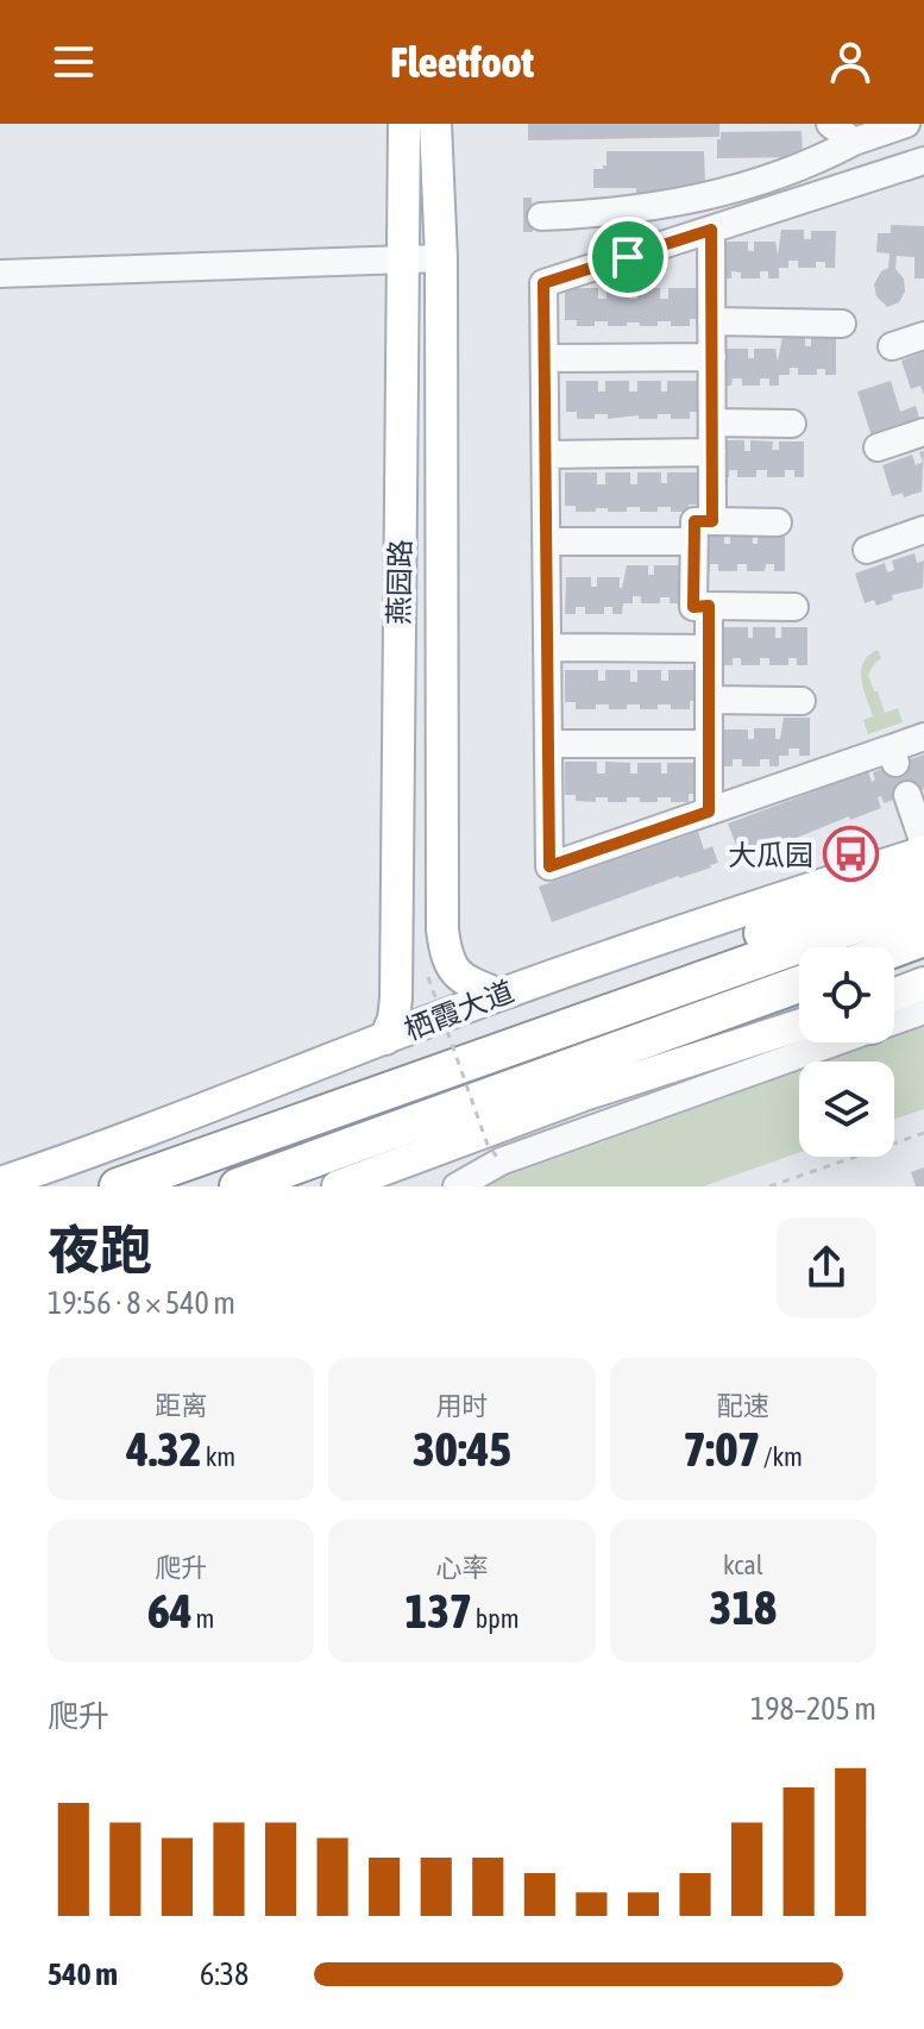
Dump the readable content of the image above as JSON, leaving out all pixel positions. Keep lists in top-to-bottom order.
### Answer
{
  "streets": {
    "highway": ["栖霞大道"],
    "main road": ["燕园路"]
  },
  "crossings": [
    ["燕园路", "栖霞大道"]
  ],
  "places": {
    "bus stop": ["大瓜园"]
  },
  "page": {
    "header": "Fleetfoot",
    "heading": ["夜跑", "19:56 · 8 × 540 m"],
    "stats": [
      ["距离", "4.32 km"],
      ["用时", "30:45"],
      ["配速", "7:07 /km"],
      ["爬升", "64 m"],
      ["心率", "137 bpm"],
      ["kcal", "318"]
    ],
    "chart": ["爬升", "198–205 m"],
    "list": [
      {
        "name": "540 m",
        "note": "6:38"
      }
    ]
  }
}
